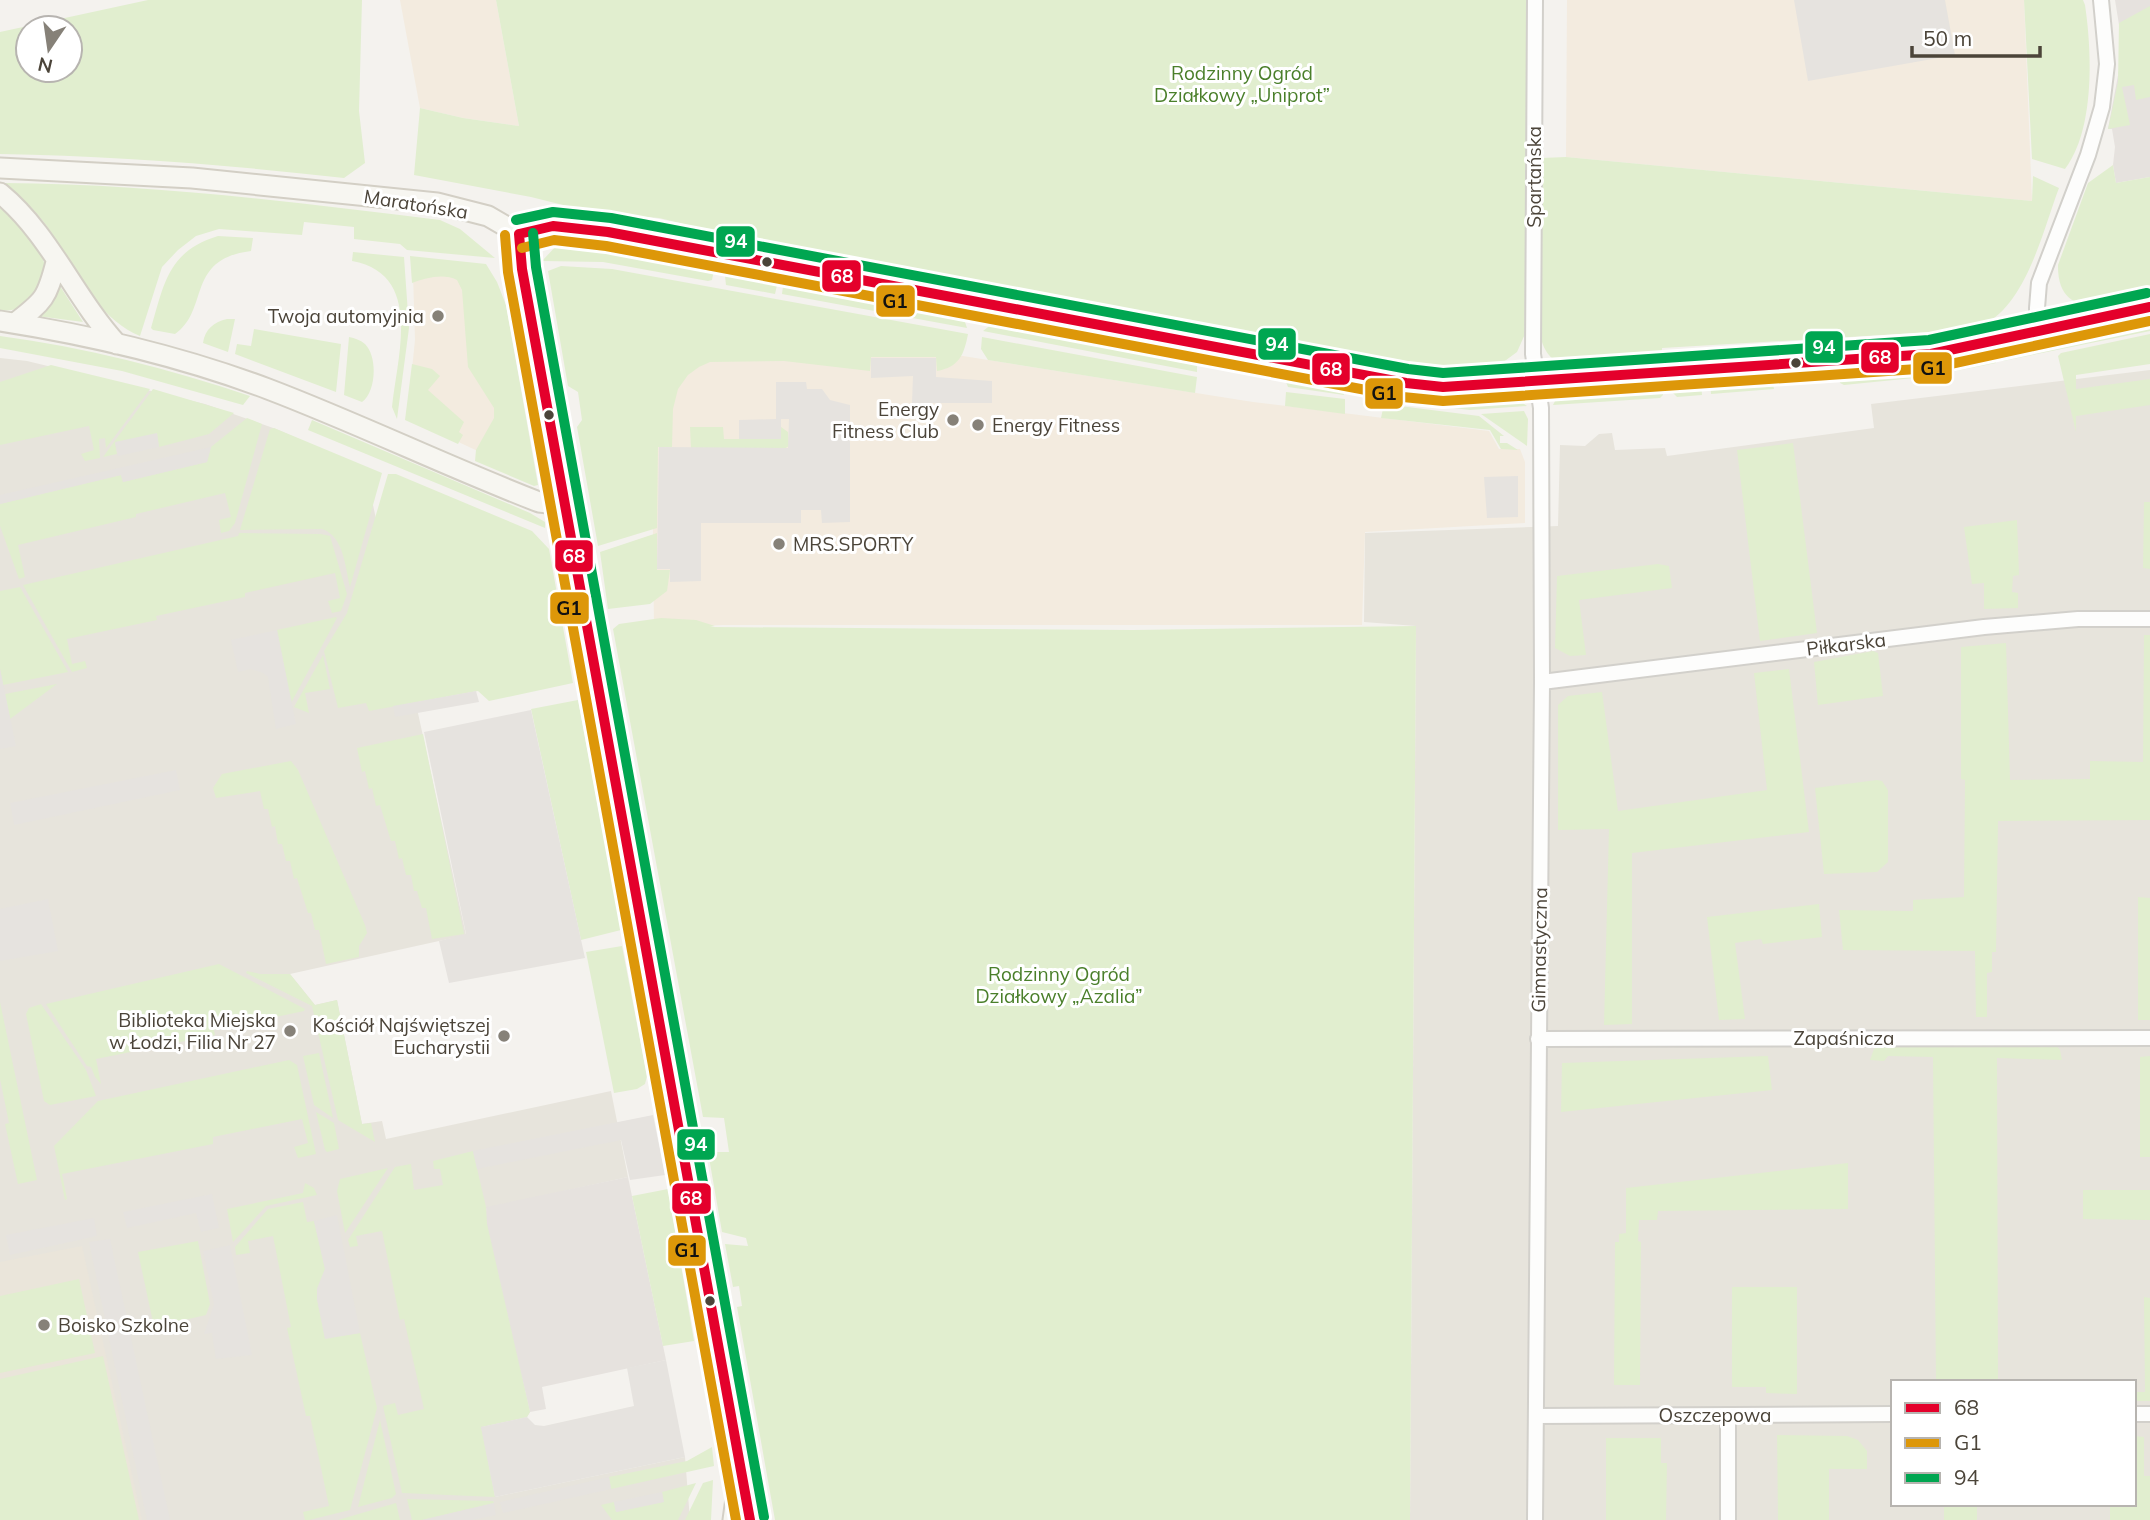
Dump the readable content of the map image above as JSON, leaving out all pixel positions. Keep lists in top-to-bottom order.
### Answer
{
  "streets": {
    "street": [
      "Spartańska",
      "Maratońska",
      "Piłkarska",
      "Gimnastyczna",
      "Zapaśnicza",
      "Oszczepowa"
    ]
  },
  "crossings": [
    ["Spartańska", "Gimnastyczna"],
    ["Piłkarska", "Gimnastyczna"],
    ["Gimnastyczna", "Zapaśnicza"],
    ["Gimnastyczna", "Oszczepowa"]
  ],
  "parks": ["Rodzinny Ogród Działkowy „Uniprot”", "Rodzinny Ogród Działkowy „Azalia”"],
  "places": [
    "Twoja automyjnia",
    "Energy Fitness Club",
    "Energy Fitness",
    "MRS.SPORTY",
    "Biblioteka Miejska w Łodzi, Filia Nr 27",
    "Kościół Najświętszej Eucharystii",
    "Boisko Szkolne"
  ],
  "lines": ["transit line 94", "transit line 68", "transit line G1"],
  "legend": ["68", "G1", "94"],
  "scale_bar": "50 m",
  "north": "bottom"
}
